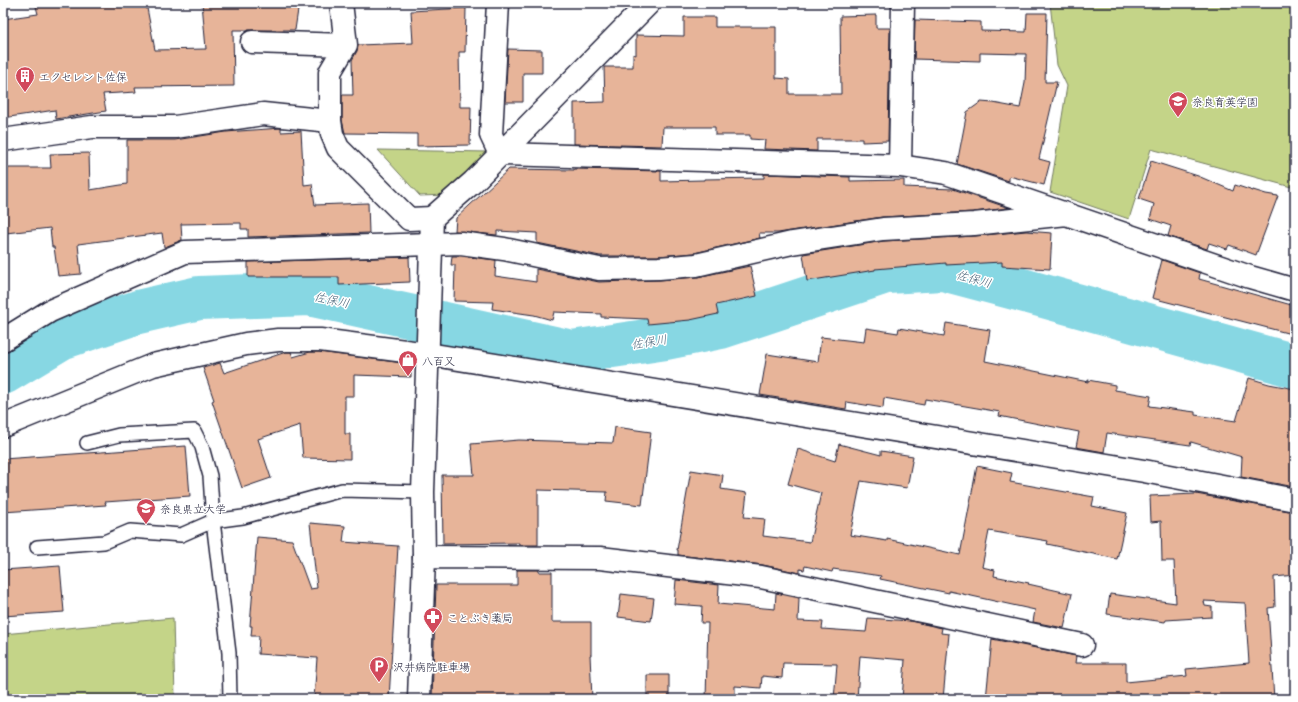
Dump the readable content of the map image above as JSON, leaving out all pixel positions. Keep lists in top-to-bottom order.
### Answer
{
  "water": ["佐保川"],
  "places": {
    "building": ["エクセレント佐保"],
    "school or university": ["奈良育英学園", "奈良県立大学"],
    "shop": ["八百又"],
    "pharmacy": ["ことぶき薬局"],
    "parking": ["沢井病院駐車場"]
  }
}
